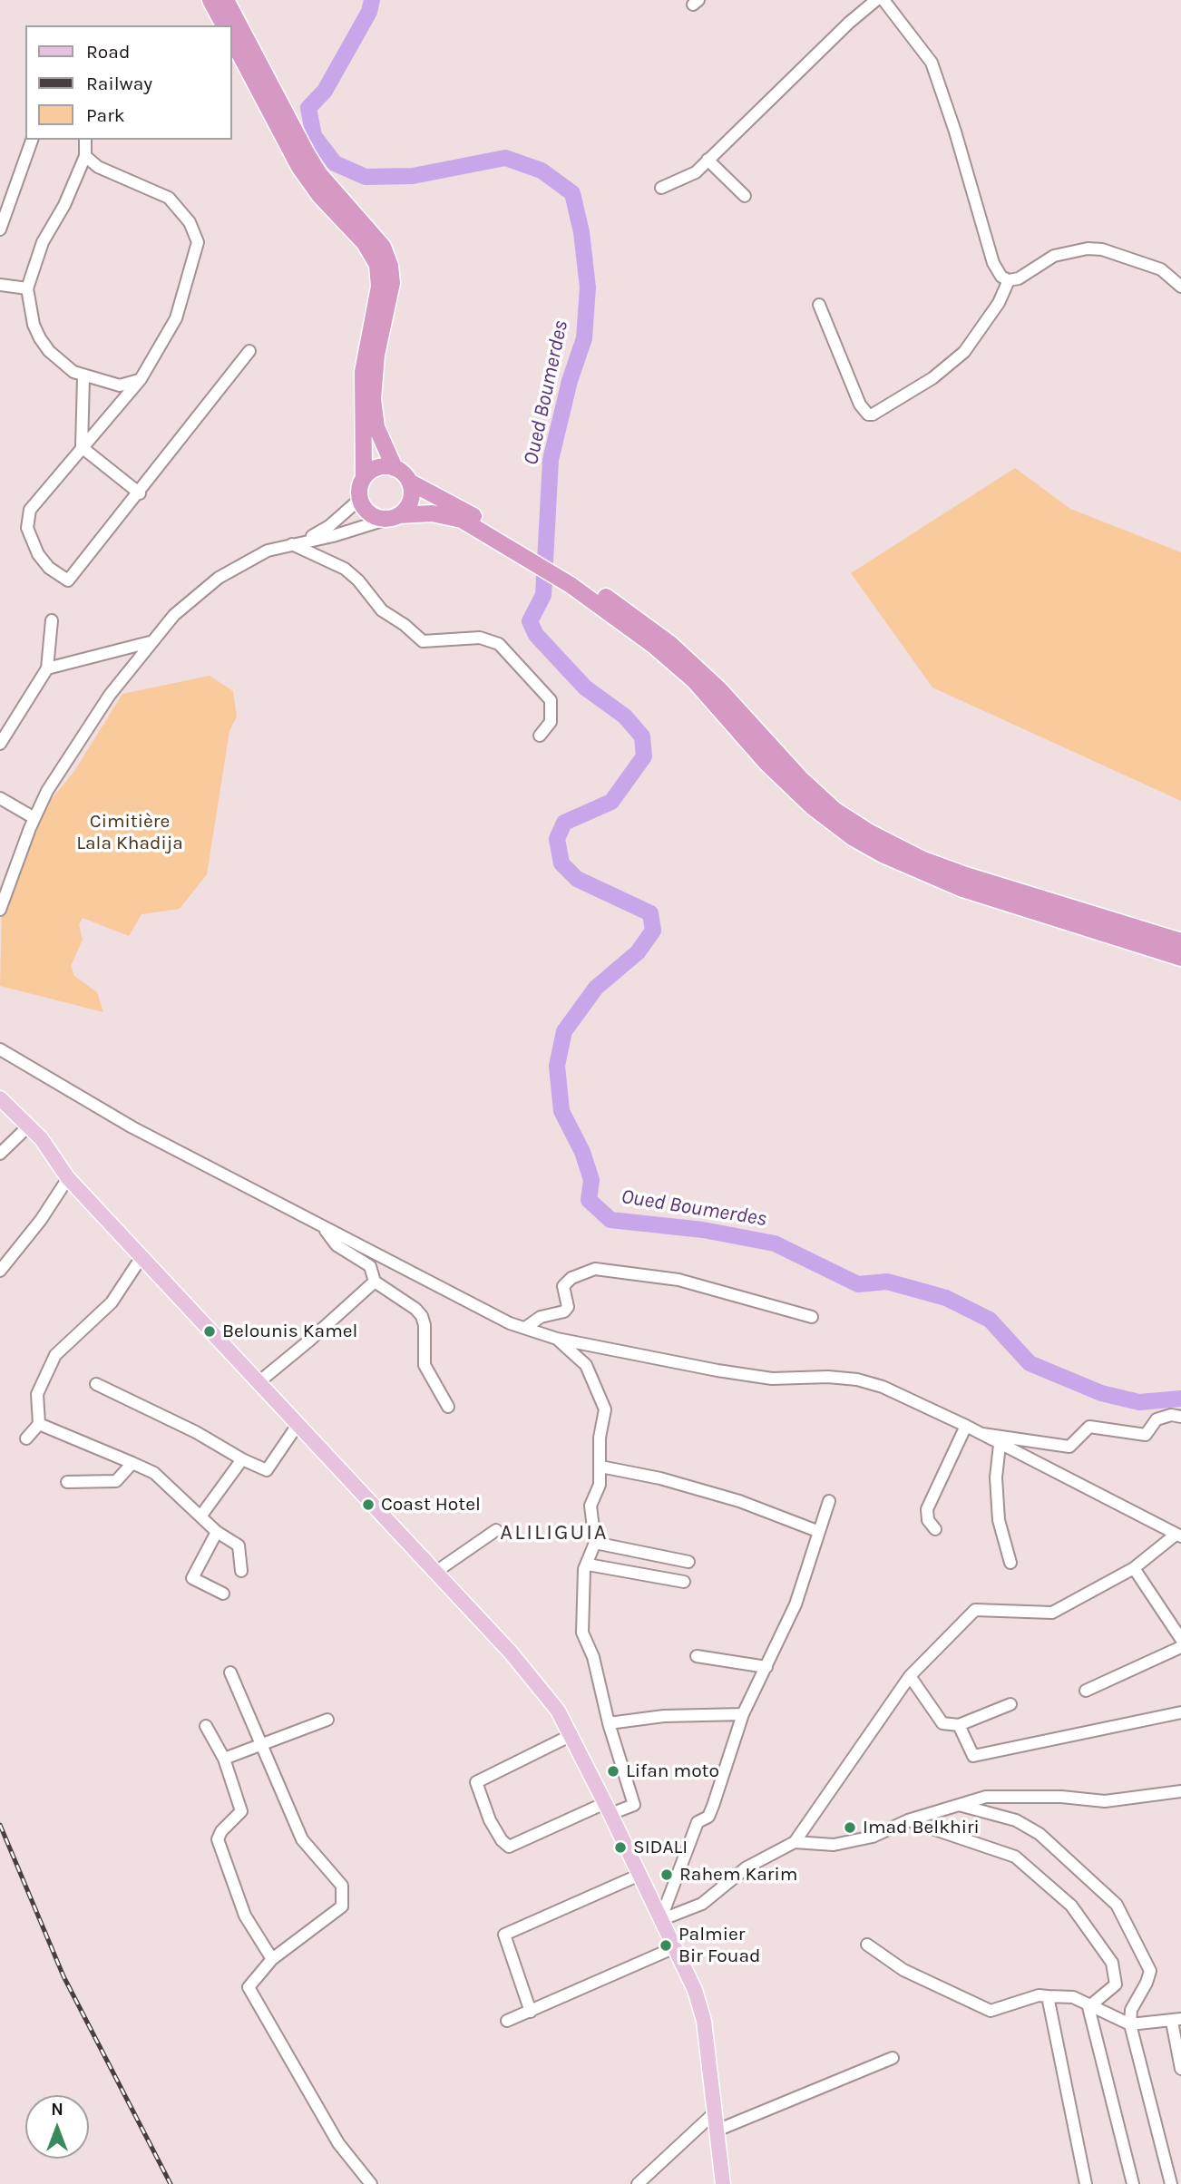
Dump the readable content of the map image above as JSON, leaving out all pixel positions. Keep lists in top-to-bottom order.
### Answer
{
  "districts": ["ALILIGUIA"],
  "water": ["Oued Boumerdes"],
  "parks": ["Cimitière Lala Khadija"],
  "places": [
    "Belounis Kamel",
    "Coast Hotel",
    "Lifan moto",
    "Imad Belkhiri",
    "SIDALI",
    "Rahem Karim",
    "Palmier Bir Fouad"
  ],
  "legend": ["Road", "Railway", "Park"],
  "north": "top"
}
